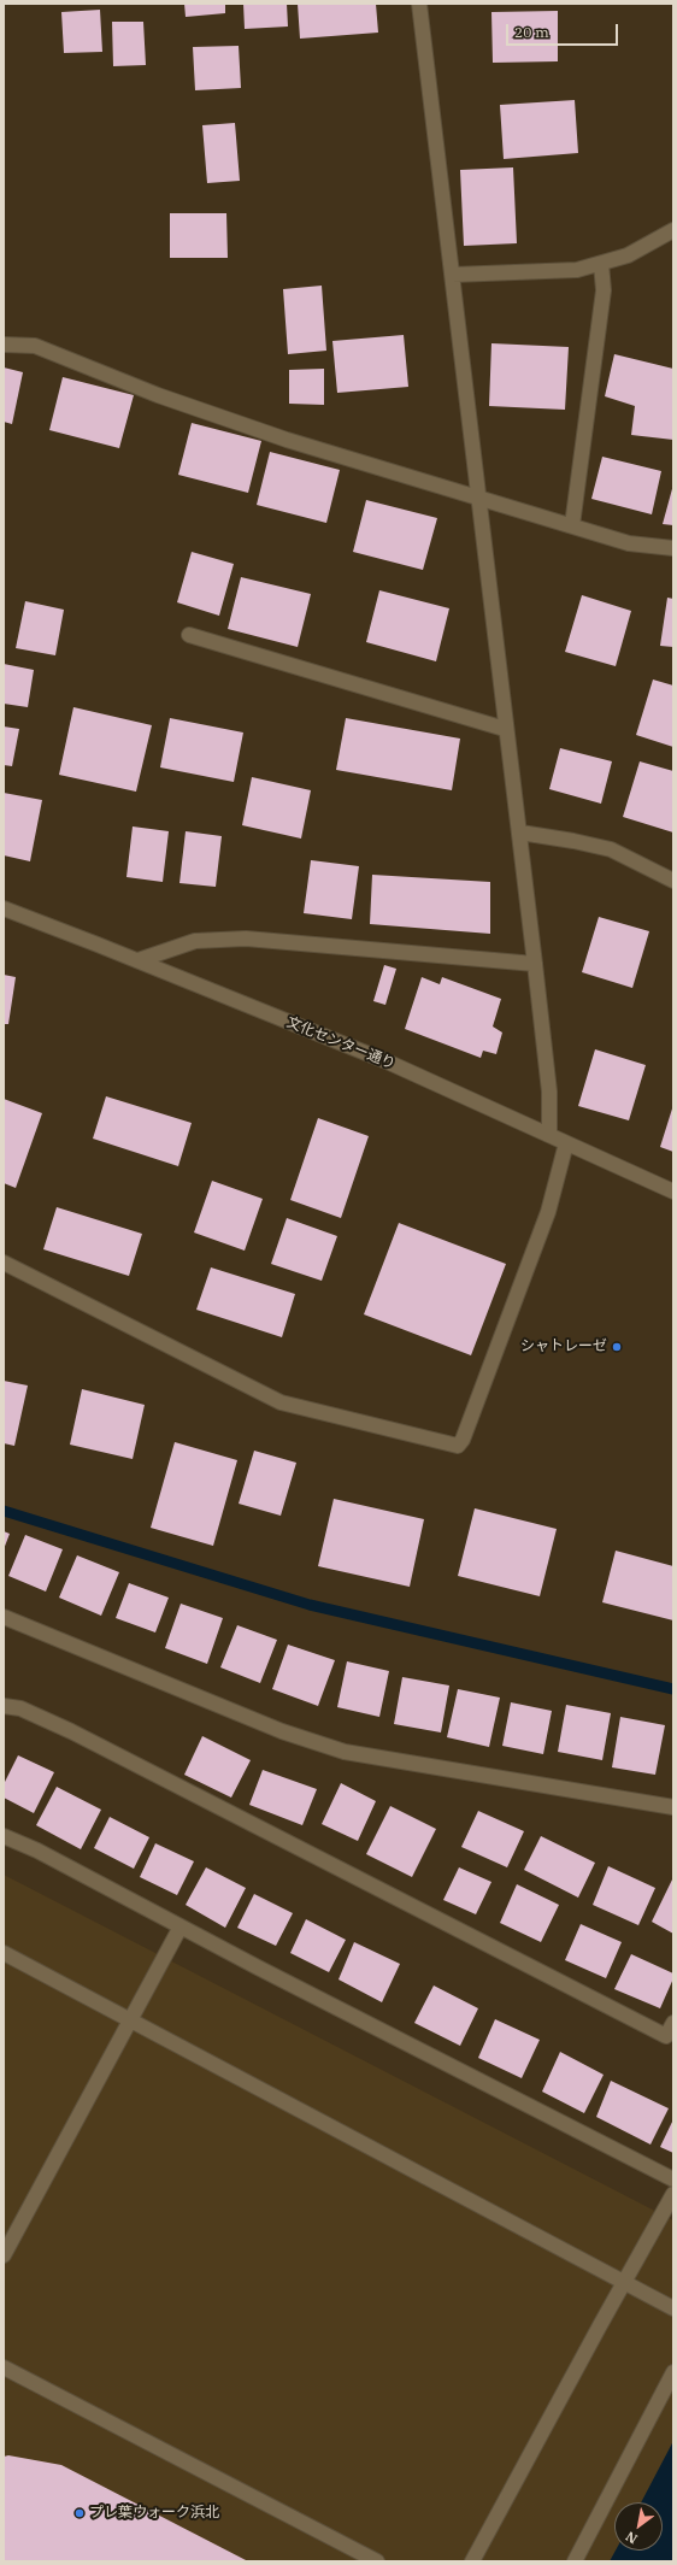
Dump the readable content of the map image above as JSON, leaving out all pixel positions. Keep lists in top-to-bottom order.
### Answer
{
  "streets": {
    "street": ["文化センター通り"]
  },
  "places": ["シャトレーゼ", "プレ葉ウォーク浜北"],
  "scale_bar": "20 m",
  "north": "bottom left"
}
